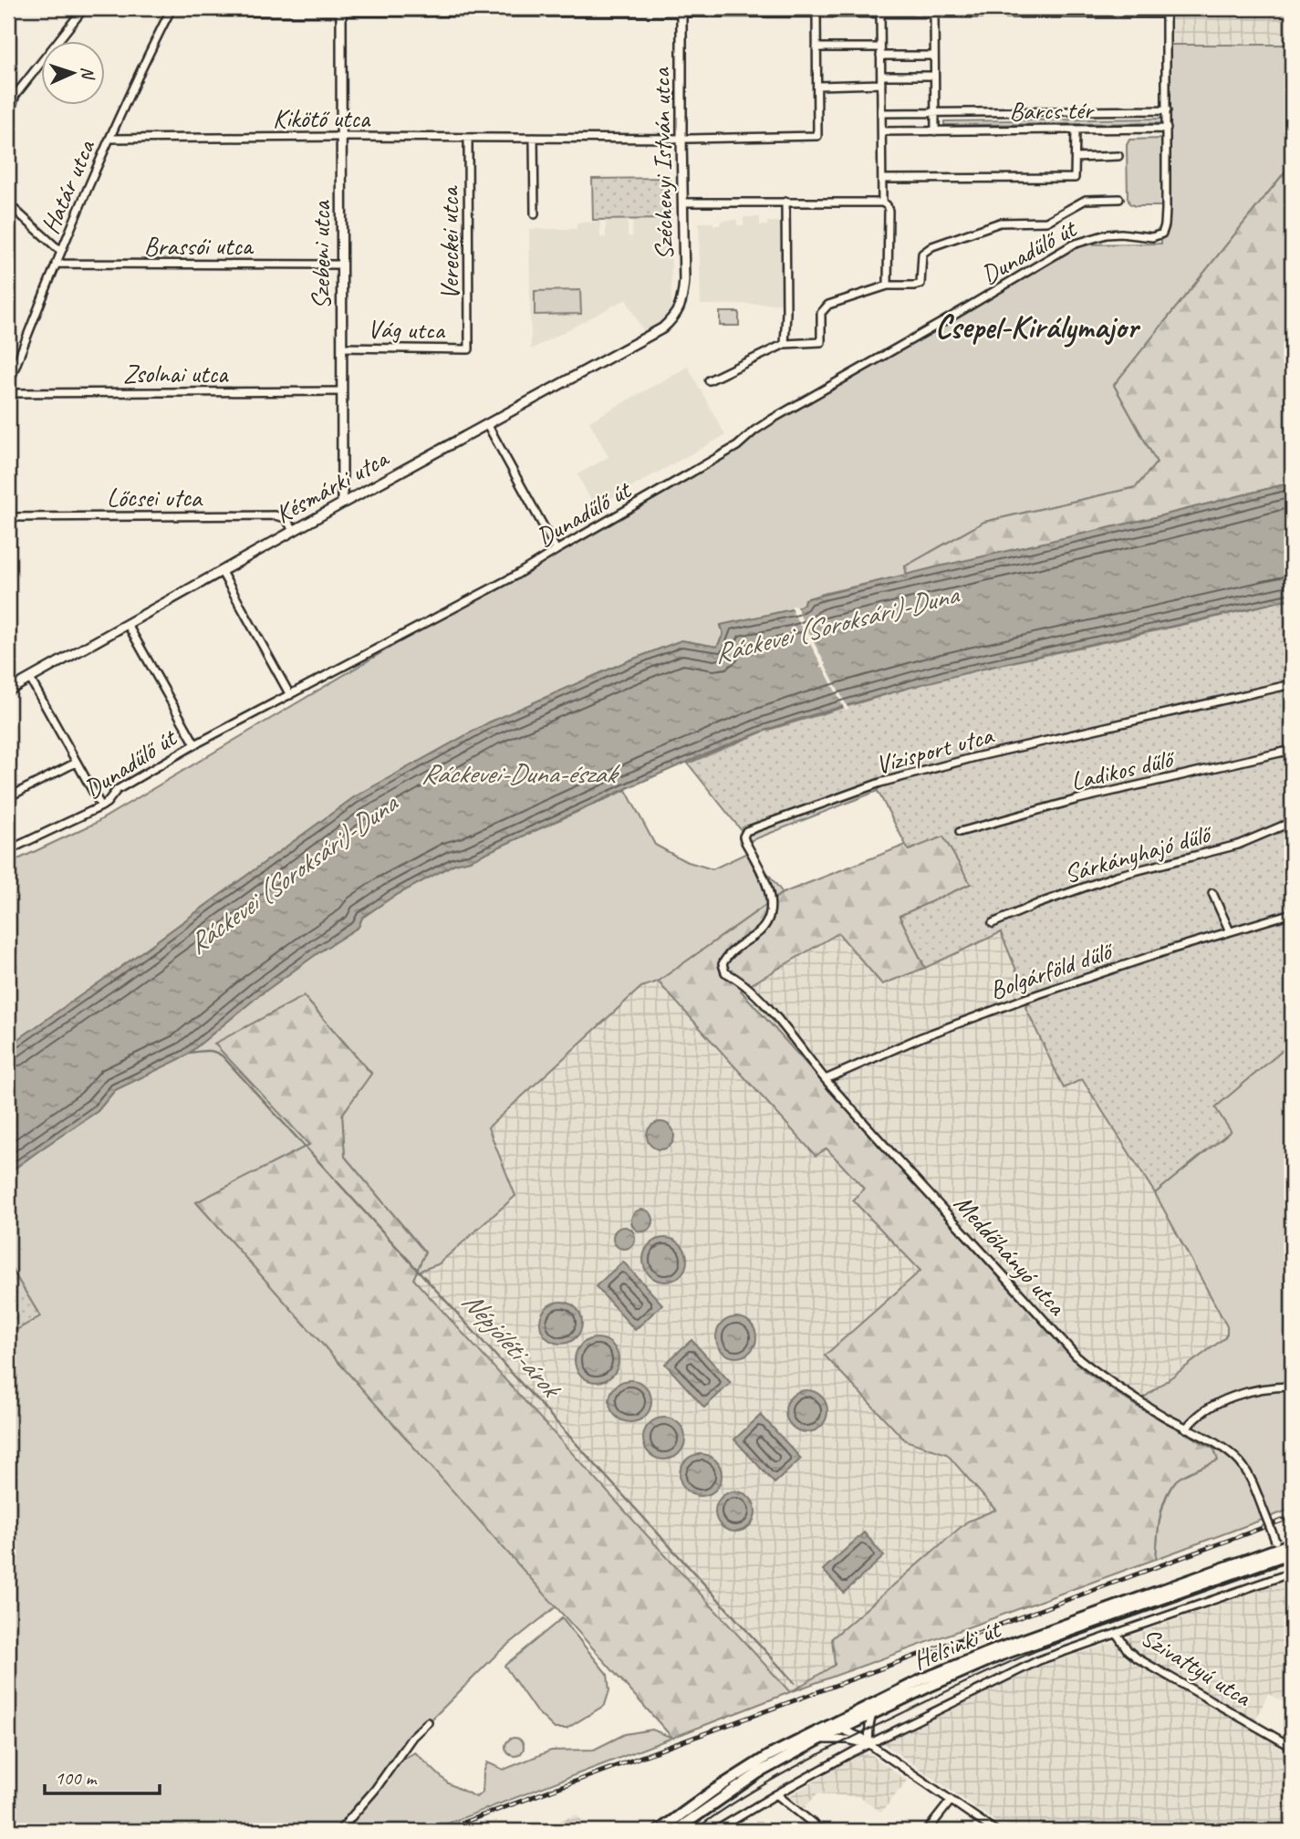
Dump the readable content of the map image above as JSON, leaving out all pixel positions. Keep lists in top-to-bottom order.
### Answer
{
  "streets": {
    "main road": ["Helsinki út"],
    "street": [
      "Barcs tér",
      "Kikötő utca",
      "Széchenyi István utca",
      "Határ utca",
      "Vereckei utca",
      "Brassói utca",
      "Dunadűlő út",
      "Szebeni utca",
      "Vág utca",
      "Zsolnai utca",
      "Késmárki utca",
      "Lőcsei utca",
      "Vízisport utca",
      "Ladikos dűlő",
      "Sárkányhajó dűlő",
      "Bolgárföld dűlő",
      "Meddőhányó utca",
      "Szivattyú utca"
    ]
  },
  "crossings": [
    ["Barcs tér", "Dunadűlő út"],
    ["Kikötő utca", "Széchenyi István utca"],
    ["Kikötő utca", "Határ utca"],
    ["Kikötő utca", "Vereckei utca"],
    ["Kikötő utca", "Szebeni utca"],
    ["Széchenyi István utca", "Késmárki utca"],
    ["Határ utca", "Brassói utca"],
    ["Vereckei utca", "Vág utca"],
    ["Brassói utca", "Szebeni utca"],
    ["Szebeni utca", "Vág utca"],
    ["Szebeni utca", "Zsolnai utca"],
    ["Szebeni utca", "Késmárki utca"],
    ["Késmárki utca", "Lőcsei utca"],
    ["Vízisport utca", "Meddőhányó utca"],
    ["Bolgárföld dűlő", "Meddőhányó utca"],
    ["Meddőhányó utca", "Helsinki út"],
    ["Helsinki út", "Szivattyú utca"]
  ],
  "districts": ["Csepel-Királymajor"],
  "water": ["Ráckevei (Soroksári)-Duna", "Ráckevei-Duna-észak", "Népjóléti-árok"],
  "scale_bar": "100 m",
  "north": "right"
}
